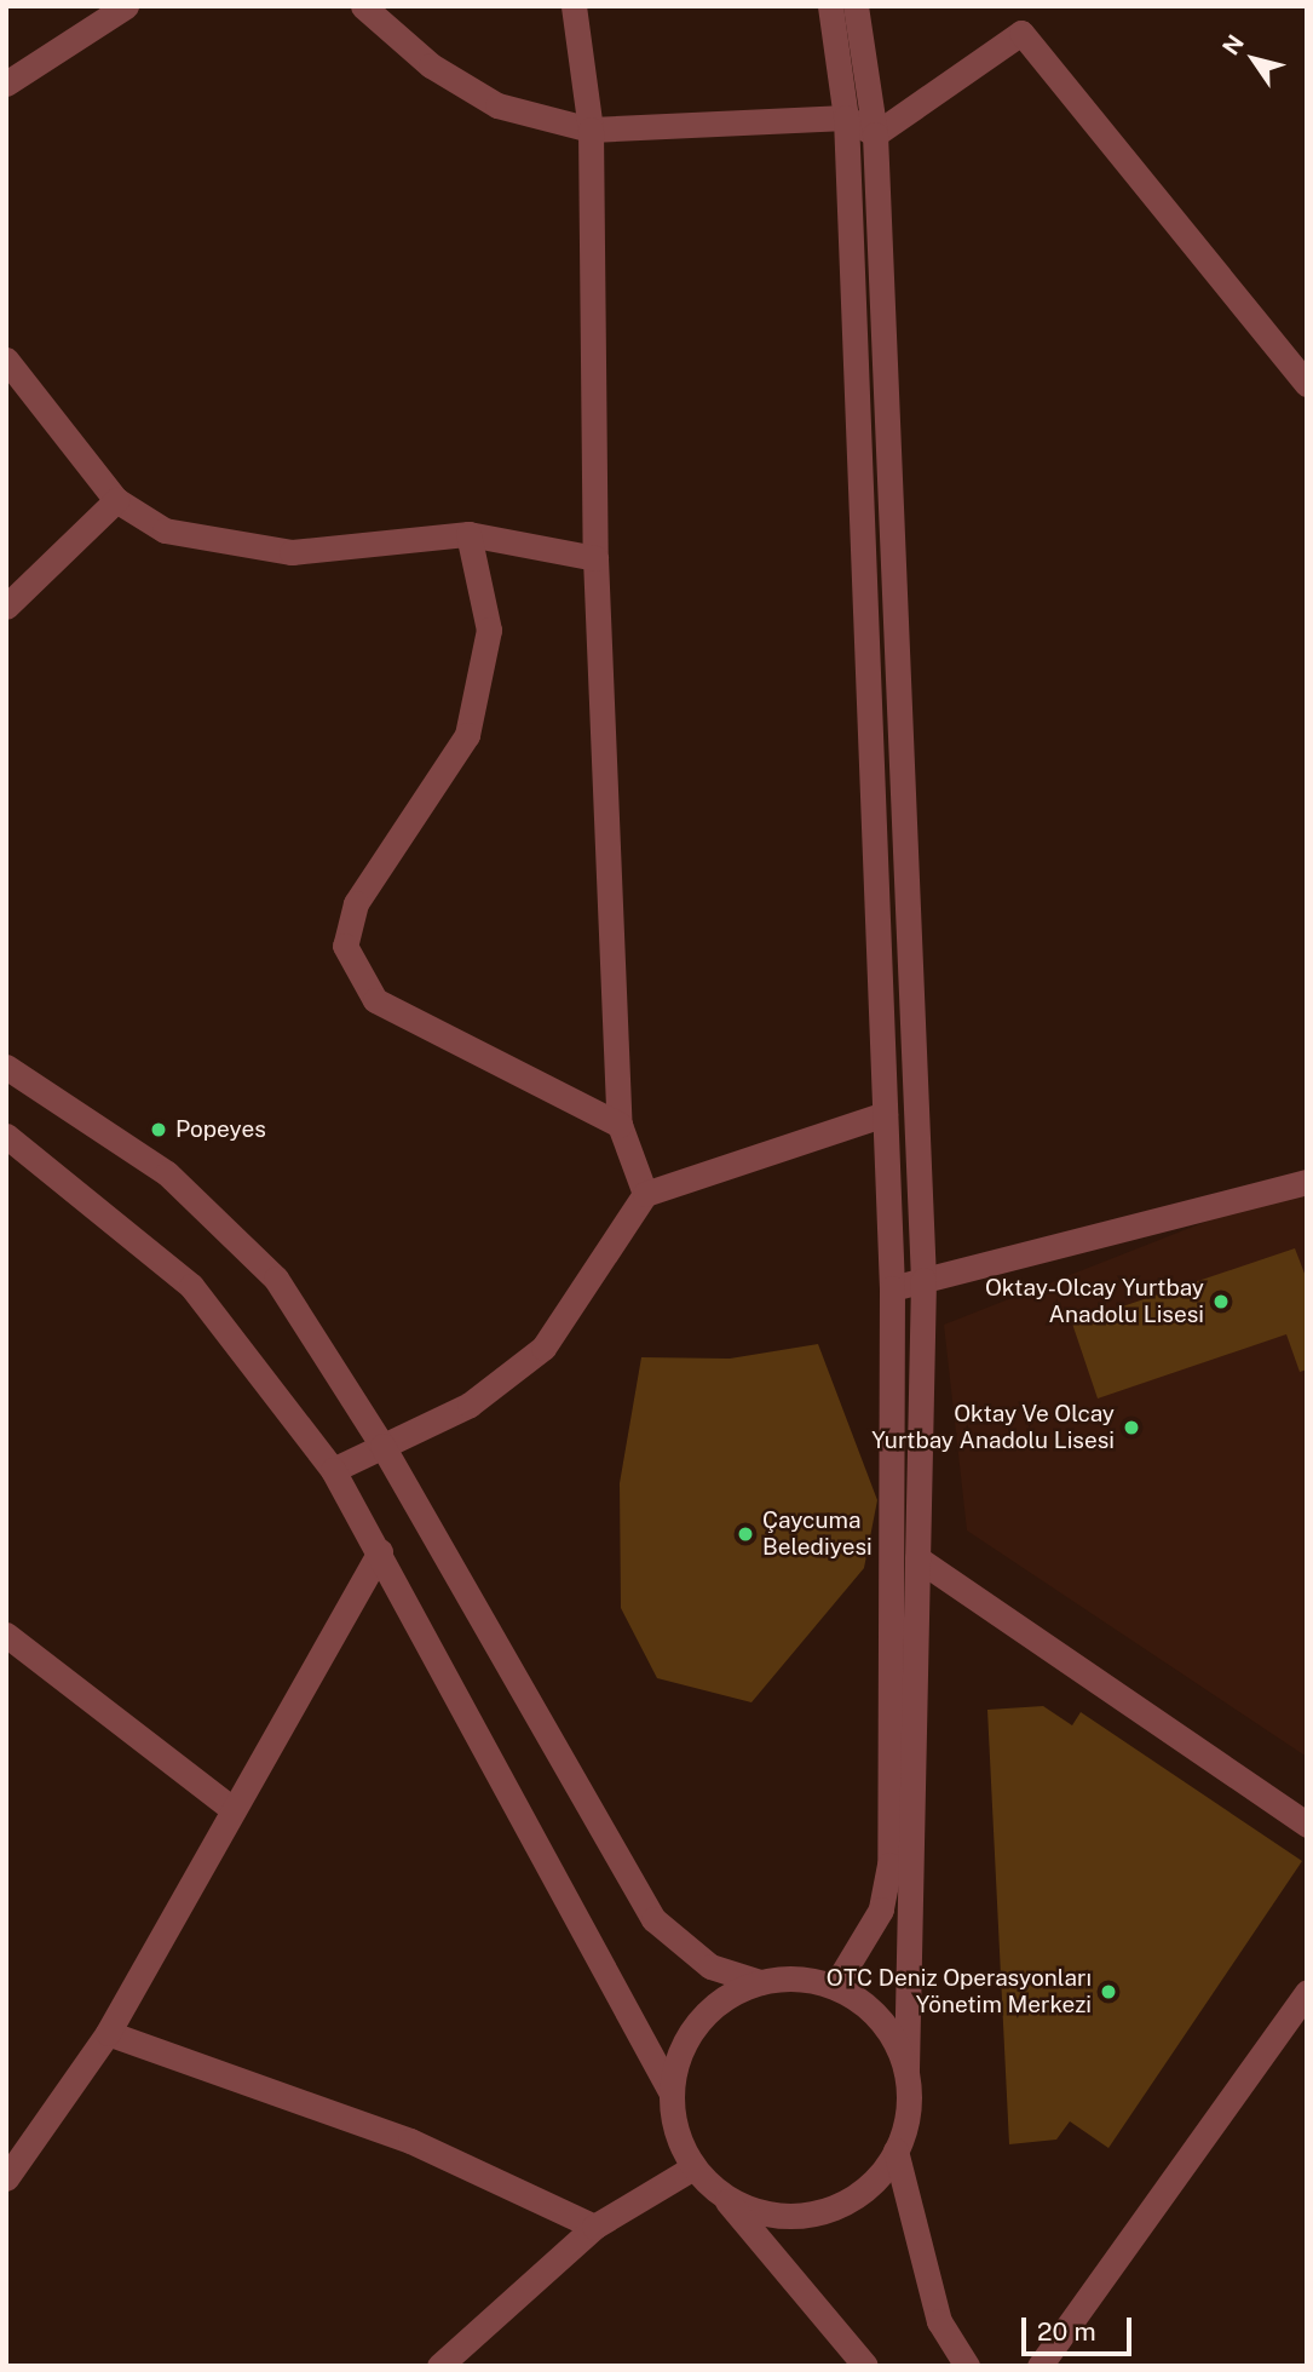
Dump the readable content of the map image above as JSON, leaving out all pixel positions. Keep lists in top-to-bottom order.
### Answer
{
  "places": [
    "Popeyes",
    "Oktay-Olcay Yurtbay Anadolu Lisesi",
    "Oktay Ve Olcay Yurtbay Anadolu Lisesi",
    "Çaycuma Belediyesi",
    "OTC Deniz Operasyonları Yönetim Merkezi"
  ],
  "scale_bar": "20 m",
  "north": "top left"
}
